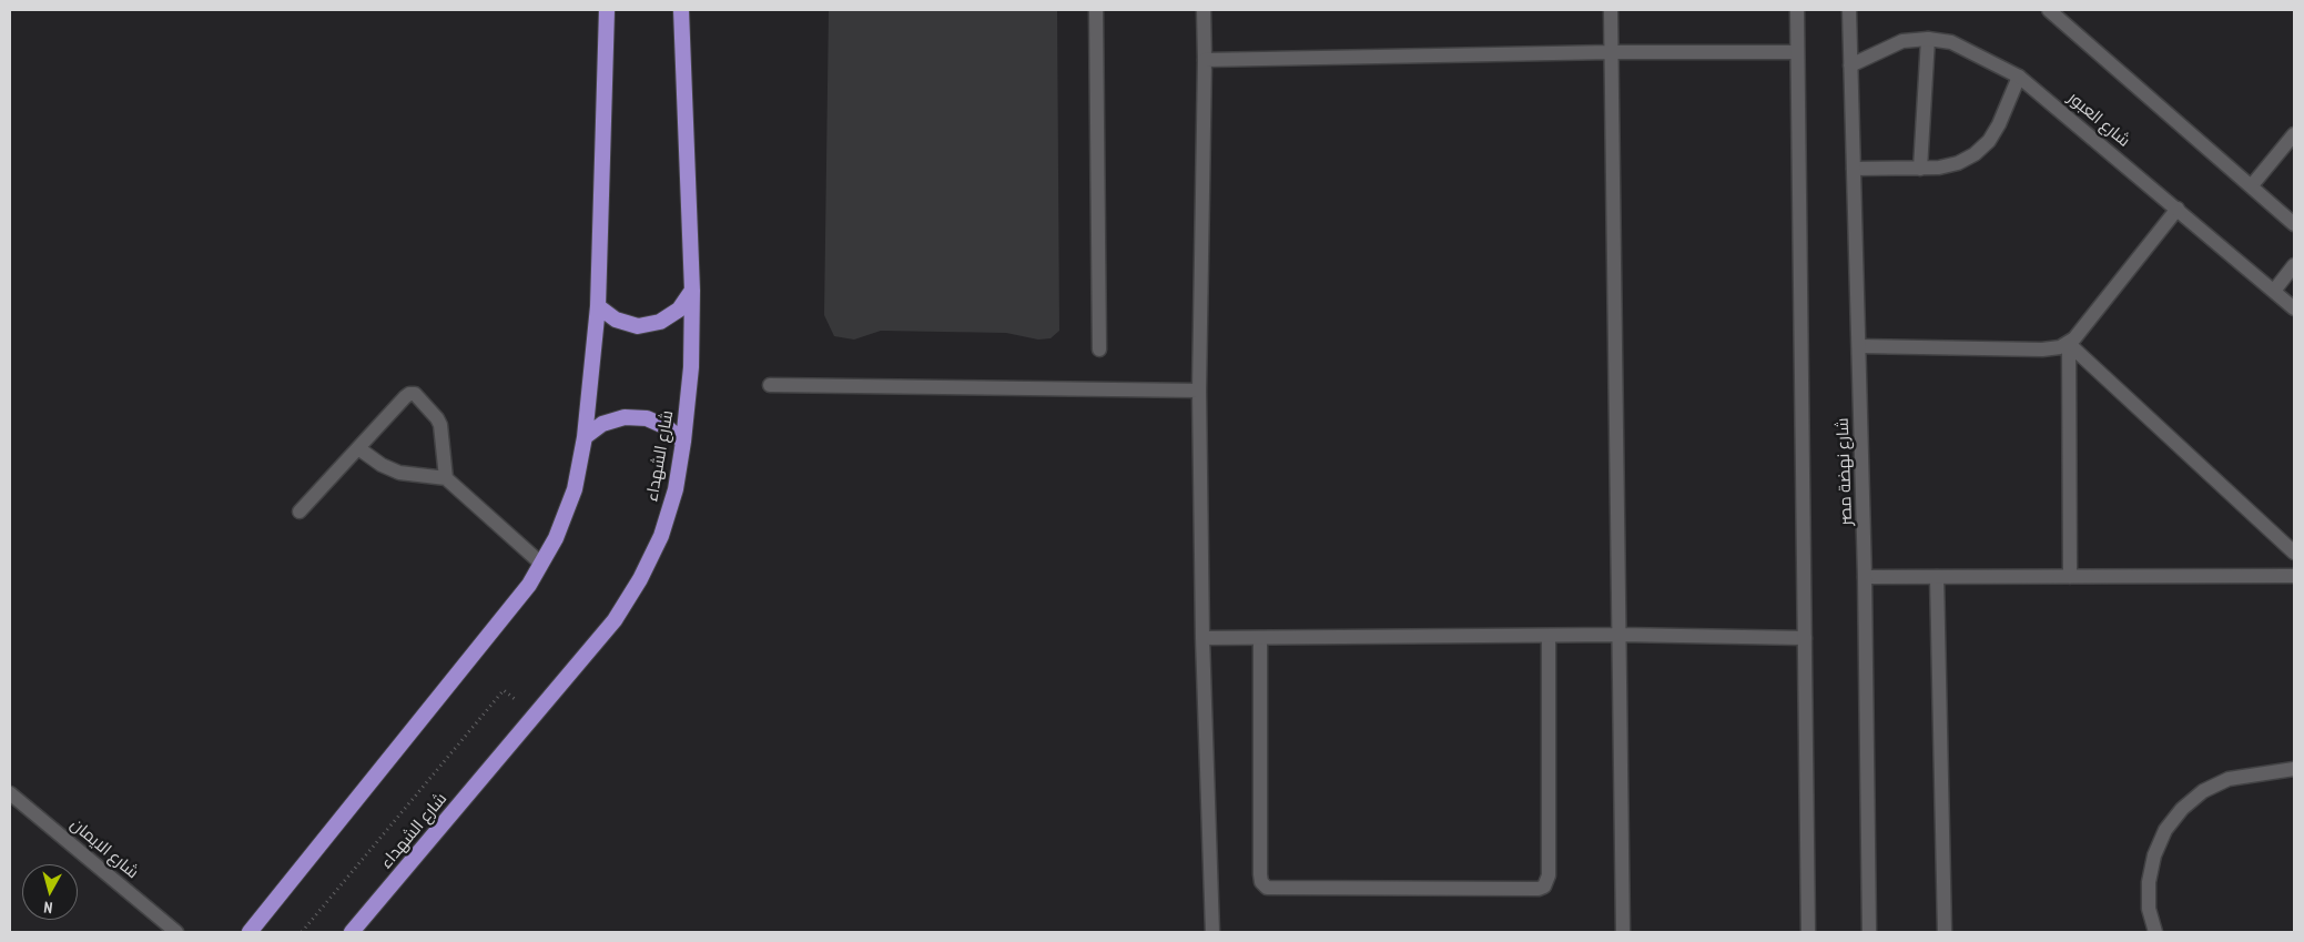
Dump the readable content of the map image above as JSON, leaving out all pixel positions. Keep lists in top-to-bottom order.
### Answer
{
  "streets": {
    "highway": ["شارع الشهداء"],
    "street": ["شارع العبور", "شارع نهضة مصر", "شارع الايمان"]
  },
  "crossings": [
    ["شارع العبور", "شارع نهضة مصر"]
  ],
  "north": "bottom"
}
